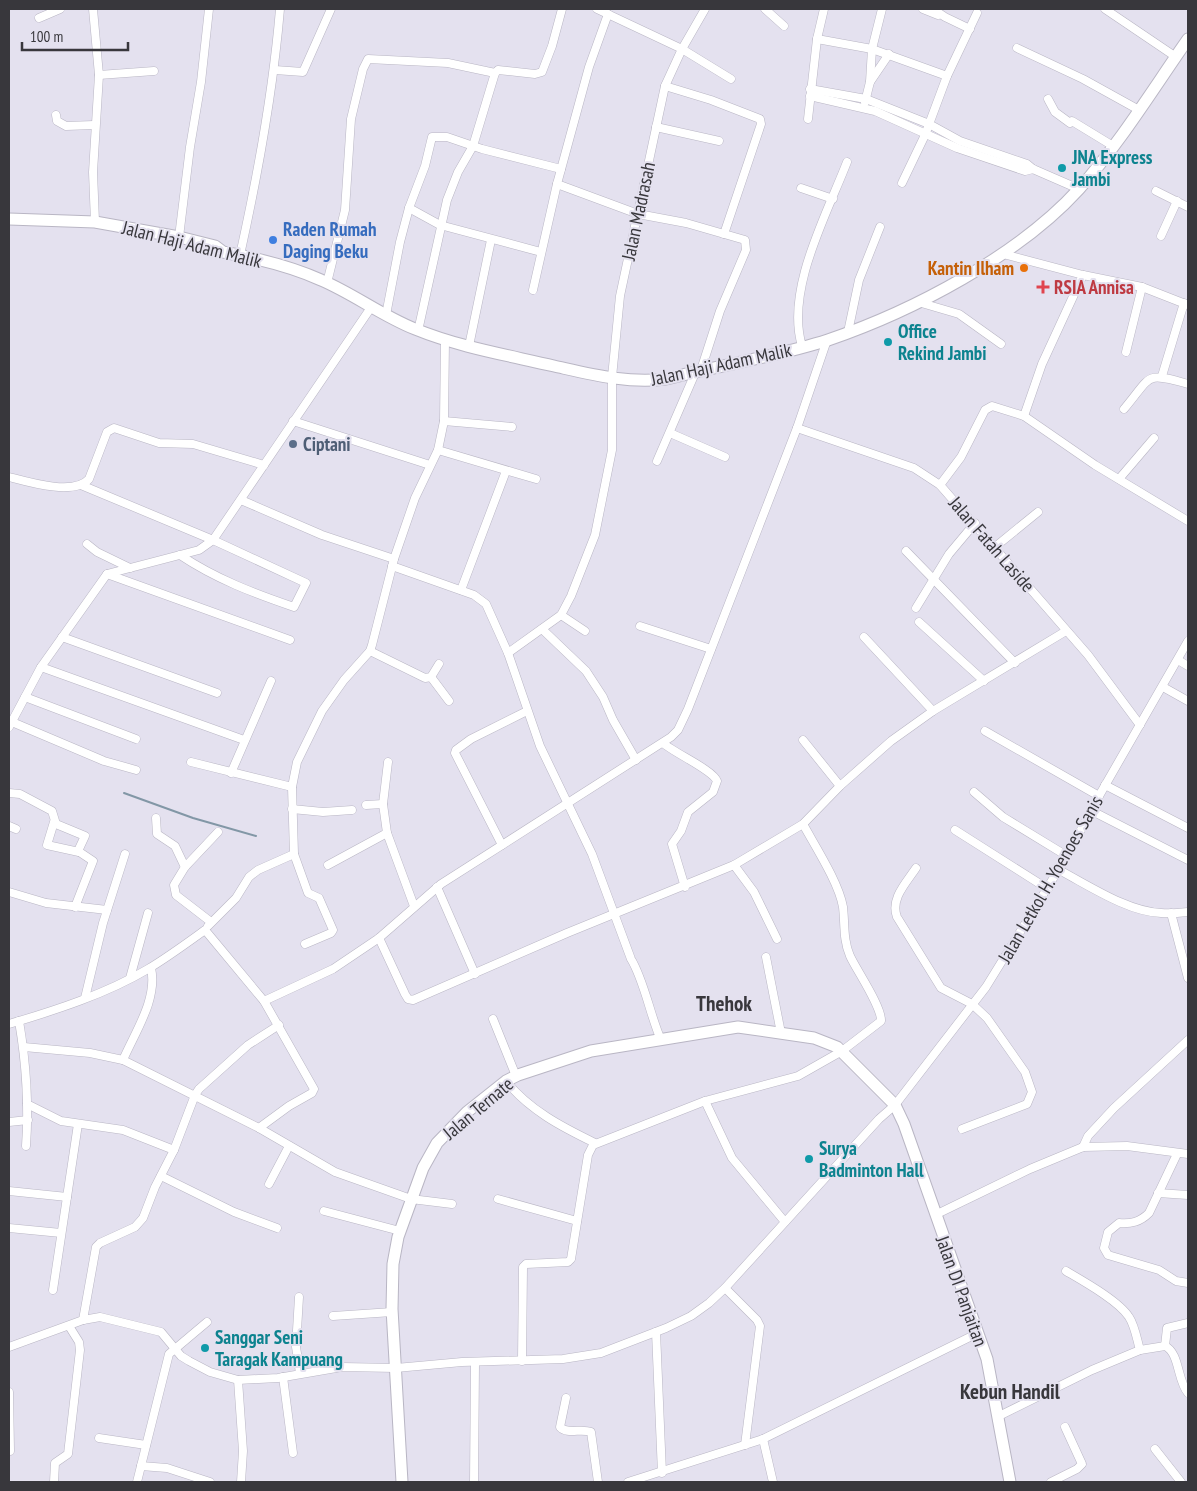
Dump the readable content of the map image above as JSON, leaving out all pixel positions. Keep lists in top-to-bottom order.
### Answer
{
  "streets": {
    "main road": ["Jalan Haji Adam Malik", "Jalan Ternate", "Jalan DI Panjaitan"],
    "street": ["Jalan Madrasah", "Jalan Fatah Laside", "Jalan Letkol H. Yoenoes Sanis"]
  },
  "crossings": [
    ["Jalan Madrasah", "Jalan Haji Adam Malik"],
    ["Jalan Fatah Laside", "Jalan Letkol H. Yoenoes Sanis"],
    ["Jalan Letkol H. Yoenoes Sanis", "Jalan Ternate"],
    ["Jalan Letkol H. Yoenoes Sanis", "Jalan DI Panjaitan"],
    ["Jalan Ternate", "Jalan DI Panjaitan"]
  ],
  "districts": ["Thehok", "Kebun Handil"],
  "places": {
    "other": [
      "JNA Express Jambi",
      "Raden Rumah Daging Beku",
      "Kantin Ilham",
      "Office Rekind Jambi",
      "Ciptani",
      "Surya Badminton Hall",
      "Sanggar Seni Taragak Kampuang"
    ],
    "health": ["RSIA Annisa"]
  },
  "scale_bar": "100 m"
}
